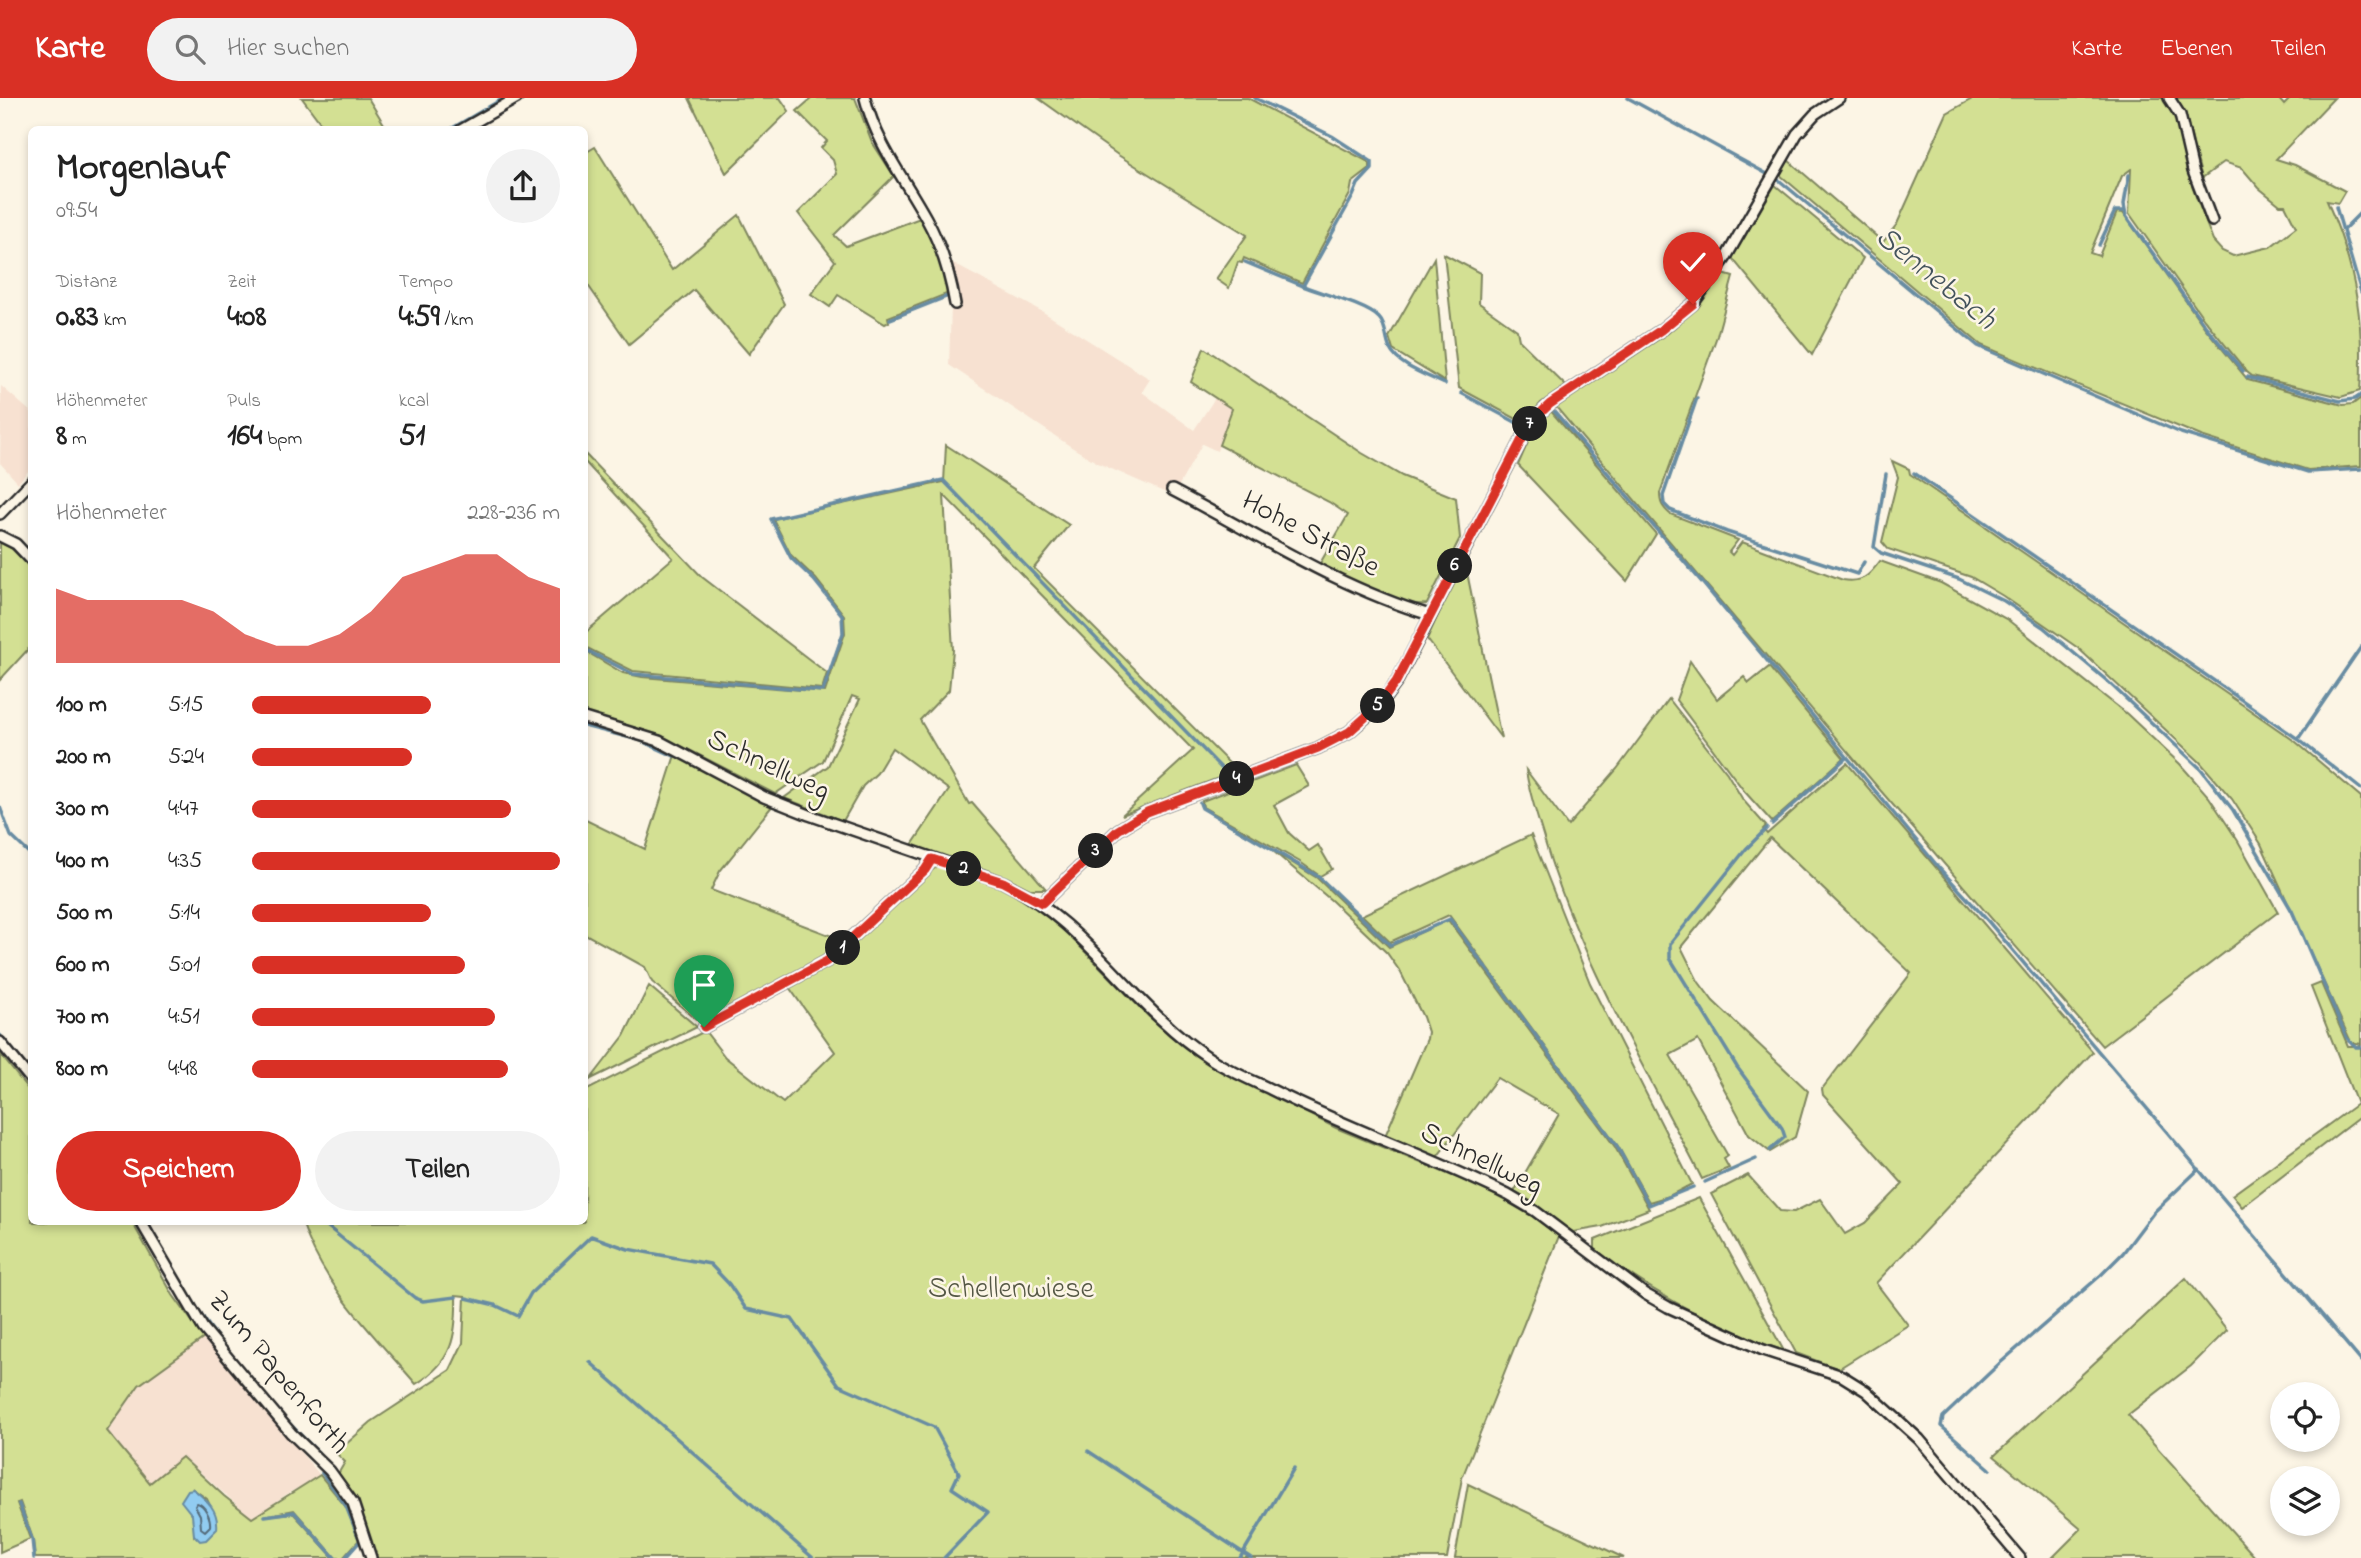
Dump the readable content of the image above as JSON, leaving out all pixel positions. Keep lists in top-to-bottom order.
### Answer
{
  "streets": {
    "street": ["Hohe Straße", "Schnellweg", "Zum Papenforth"]
  },
  "water": ["Sennebach"],
  "parks": ["Schellenwiese"],
  "page": {
    "header": "Karte",
    "search": "Hier suchen",
    "nav": ["Karte", "Ebenen", "Teilen"],
    "heading": ["Morgenlauf", "09:54"],
    "stats": [
      ["Distanz", "0.83 km"],
      ["Zeit", "4:08"],
      ["Tempo", "4:59 /km"],
      ["Höhenmeter", "8 m"],
      ["Puls", "164 bpm"],
      ["kcal", "51"]
    ],
    "pins": [
      "7",
      "6",
      "5",
      "4",
      "3",
      "2",
      "1"
    ],
    "chart": ["Höhenmeter", "228–236 m"],
    "list": [
      {
        "name": "100 m",
        "note": "5:15"
      },
      {
        "name": "200 m",
        "note": "5:24"
      },
      {
        "name": "300 m",
        "note": "4:47"
      },
      {
        "name": "400 m",
        "note": "4:35"
      },
      {
        "name": "500 m",
        "note": "5:14"
      },
      {
        "name": "600 m",
        "note": "5:01"
      },
      {
        "name": "700 m",
        "note": "4:51"
      },
      {
        "name": "800 m",
        "note": "4:48"
      }
    ],
    "buttons": ["Speichern", "Teilen"]
  }
}
